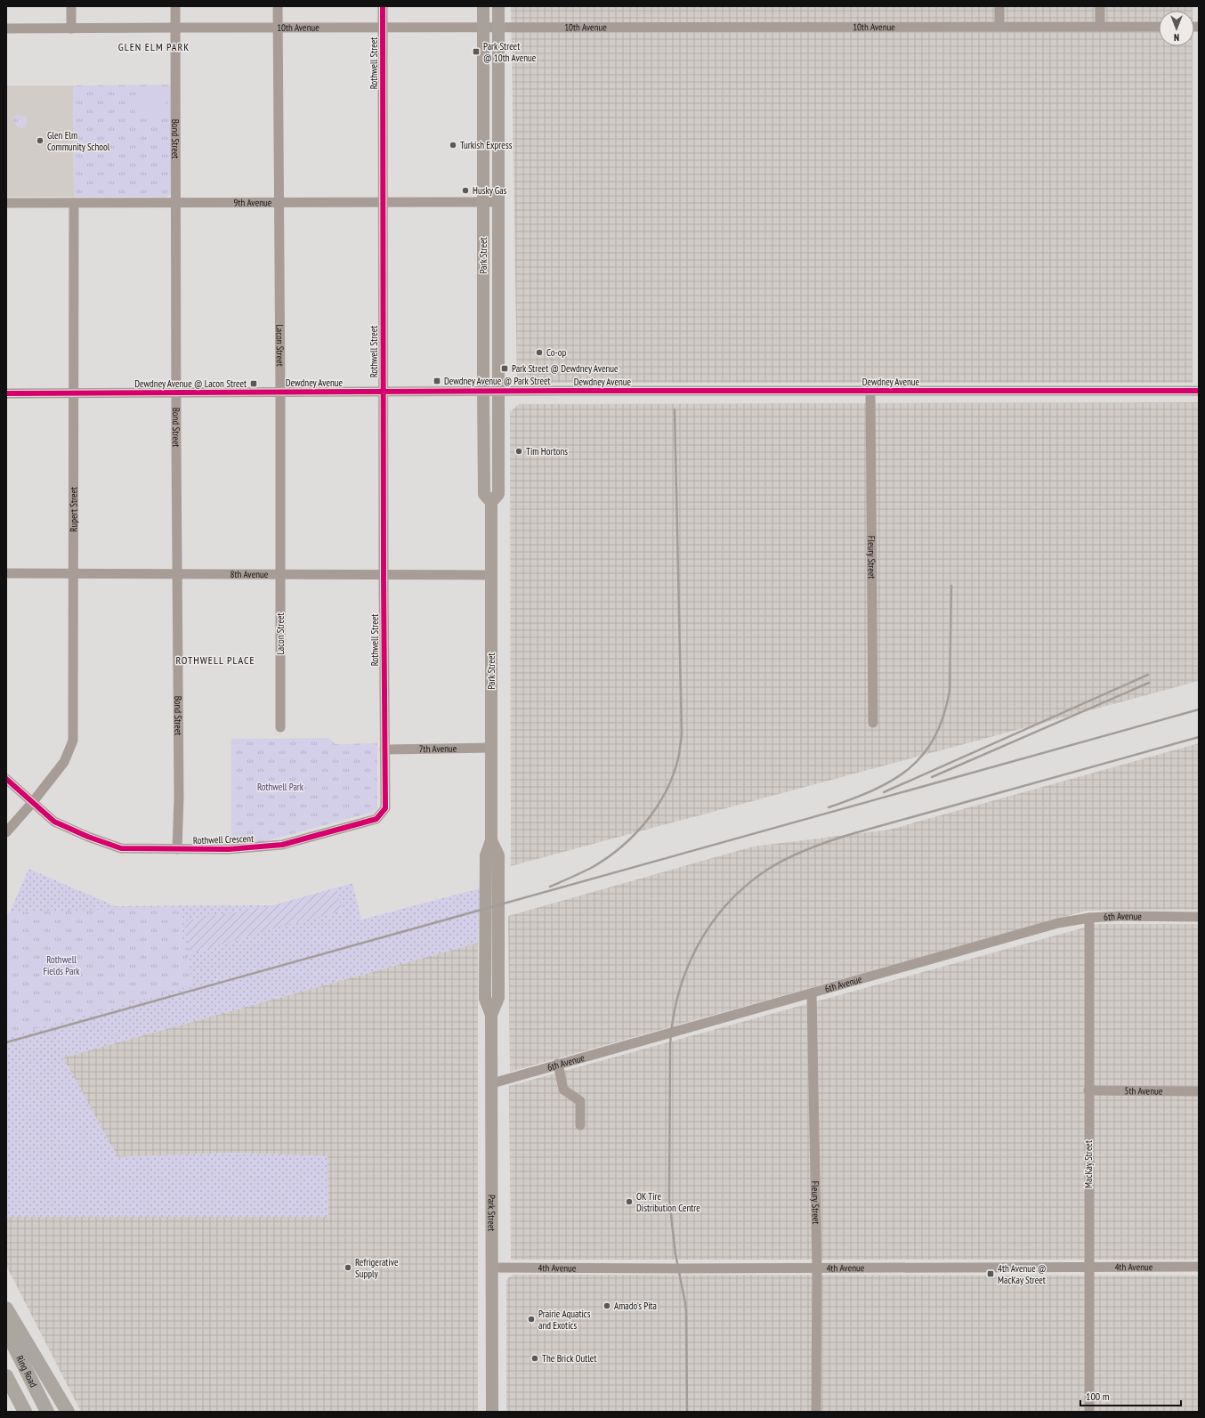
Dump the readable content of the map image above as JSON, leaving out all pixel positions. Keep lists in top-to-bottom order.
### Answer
{
  "streets": {
    "highway": ["Ring Road"],
    "main road": ["Park Street"],
    "street": [
      "10th Avenue",
      "Rothwell Street",
      "Bond Street",
      "9th Avenue",
      "Lacon Street",
      "Dewdney Avenue",
      "Rupert Street",
      "Fleury Street",
      "8th Avenue",
      "7th Avenue",
      "Rothwell Crescent",
      "6th Avenue",
      "5th Avenue",
      "MacKay Street",
      "4th Avenue"
    ]
  },
  "crossings": [
    ["10th Avenue", "Rothwell Street"],
    ["10th Avenue", "Bond Street"],
    ["10th Avenue", "Park Street"],
    ["10th Avenue", "Lacon Street"],
    ["Rothwell Street", "9th Avenue"],
    ["Rothwell Street", "Dewdney Avenue"],
    ["Rothwell Street", "8th Avenue"],
    ["Rothwell Street", "7th Avenue"],
    ["Rothwell Street", "Rothwell Crescent"],
    ["Bond Street", "9th Avenue"],
    ["Bond Street", "Dewdney Avenue"],
    ["Bond Street", "8th Avenue"],
    ["Bond Street", "Rothwell Crescent"],
    ["9th Avenue", "Park Street"],
    ["9th Avenue", "Lacon Street"],
    ["9th Avenue", "Rupert Street"],
    ["Park Street", "Dewdney Avenue"],
    ["Park Street", "8th Avenue"],
    ["Park Street", "7th Avenue"],
    ["Park Street", "6th Avenue"],
    ["Park Street", "4th Avenue"],
    ["Lacon Street", "Dewdney Avenue"],
    ["Lacon Street", "8th Avenue"],
    ["Dewdney Avenue", "Rupert Street"],
    ["Dewdney Avenue", "Fleury Street"],
    ["Rupert Street", "8th Avenue"],
    ["Rupert Street", "Rothwell Crescent"],
    ["Fleury Street", "6th Avenue"],
    ["Fleury Street", "4th Avenue"],
    ["7th Avenue", "Rothwell Crescent"],
    ["6th Avenue", "MacKay Street"],
    ["5th Avenue", "MacKay Street"],
    ["MacKay Street", "4th Avenue"]
  ],
  "districts": ["GLEN ELM PARK", "ROTHWELL PLACE"],
  "parks": ["Rothwell Park", "Rothwell Fields Park"],
  "places": {
    "transit": [
      "Park Street @ 10th Avenue",
      "Park Street @ Dewdney Avenue",
      "Dewdney Avenue @ Park Street",
      "Dewdney Avenue @ Lacon Street",
      "4th Avenue @ MacKay Street"
    ],
    "other": [
      "Glen Elm Community School",
      "Turkish Express",
      "Husky Gas",
      "Co-op",
      "Tim Hortons",
      "OK Tire Distribution Centre",
      "Refrigerative Supply",
      "Amado's Pita",
      "Prairie Aquatics and Exotics",
      "The Brick Outlet"
    ]
  },
  "scale_bar": "100 m",
  "north": "bottom"
}
